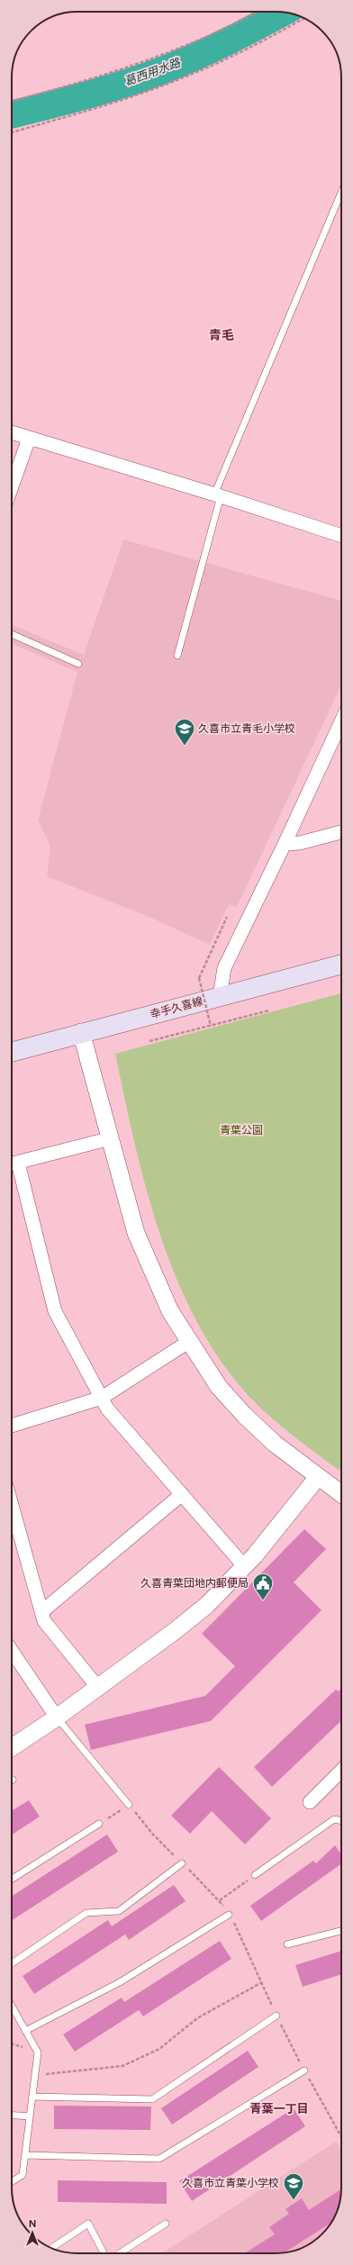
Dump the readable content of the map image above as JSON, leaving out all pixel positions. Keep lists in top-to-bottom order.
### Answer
{
  "streets": {
    "main road": ["幸手久喜線"]
  },
  "districts": ["青毛", "青葉一丁目"],
  "water": ["葛西用水路"],
  "parks": ["青葉公園"],
  "places": {
    "school or university": ["久喜市立青毛小学校", "久喜市立青葉小学校"],
    "public building": ["久喜青葉団地内郵便局"]
  },
  "north": "top"
}
